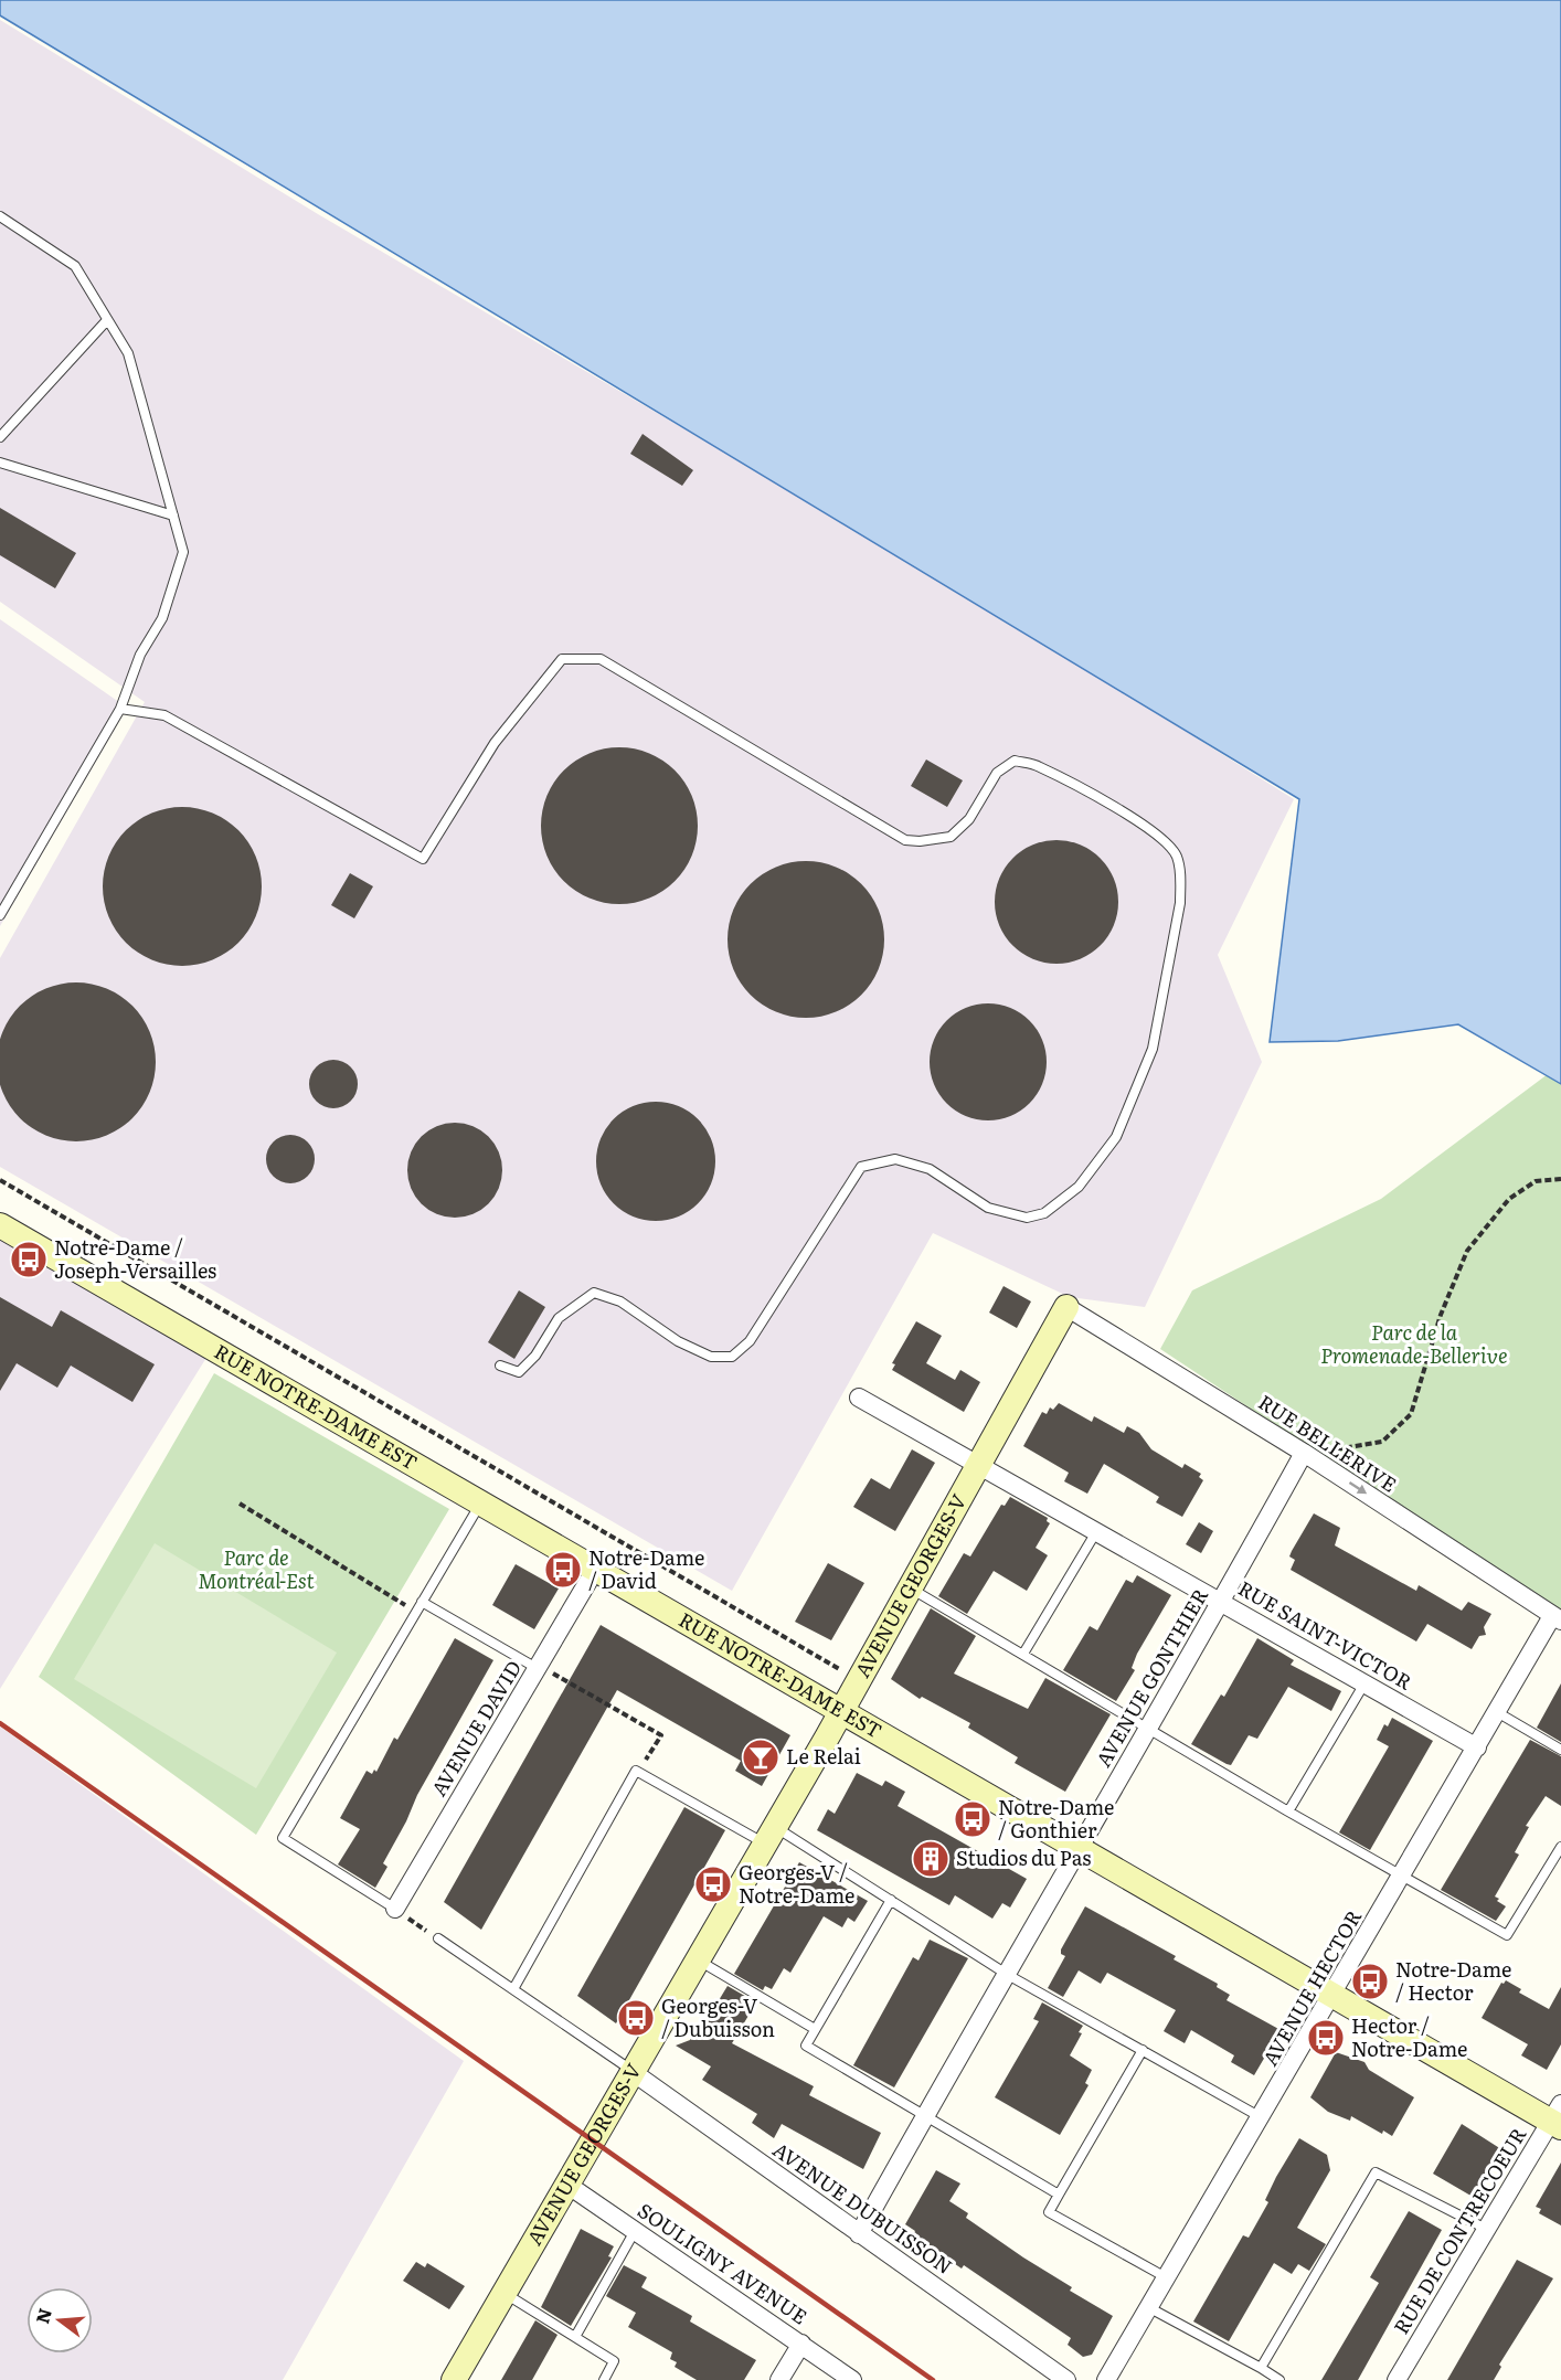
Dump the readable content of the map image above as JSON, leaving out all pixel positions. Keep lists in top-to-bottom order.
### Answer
{
  "streets": {
    "main road": ["RUE NOTRE-DAME EST", "AVENUE GEORGES-V"],
    "street": [
      "RUE BELLERIVE",
      "RUE SAINT-VICTOR",
      "AVENUE GONTHIER",
      "AVENUE DAVID",
      "AVENUE HECTOR",
      "AVENUE DUBUISSON",
      "RUE DE CONTRECOEUR",
      "SOULIGNY AVENUE"
    ]
  },
  "crossings": [
    ["RUE NOTRE-DAME EST", "AVENUE GEORGES-V"],
    ["RUE NOTRE-DAME EST", "AVENUE GONTHIER"],
    ["RUE NOTRE-DAME EST", "AVENUE DAVID"],
    ["RUE NOTRE-DAME EST", "AVENUE HECTOR"],
    ["RUE NOTRE-DAME EST", "RUE DE CONTRECOEUR"],
    ["RUE BELLERIVE", "AVENUE GEORGES-V"],
    ["RUE BELLERIVE", "AVENUE GONTHIER"],
    ["RUE BELLERIVE", "AVENUE HECTOR"],
    ["AVENUE GEORGES-V", "RUE SAINT-VICTOR"],
    ["AVENUE GEORGES-V", "AVENUE DUBUISSON"],
    ["AVENUE GEORGES-V", "SOULIGNY AVENUE"],
    ["RUE SAINT-VICTOR", "AVENUE GONTHIER"],
    ["RUE SAINT-VICTOR", "AVENUE HECTOR"],
    ["AVENUE GONTHIER", "AVENUE DUBUISSON"]
  ],
  "one_way": ["RUE BELLERIVE"],
  "parks": ["Parc de la Promenade-Bellerive", "Parc de Montréal-Est"],
  "places": {
    "bus stop": [
      "Notre-Dame / Joseph-Versailles",
      "Notre-Dame / David",
      "Notre-Dame / Gonthier",
      "Georges-V / Notre-Dame",
      "Notre-Dame / Hector",
      "Georges-V / Dubuisson",
      "Hector / Notre-Dame"
    ],
    "bar": ["Le Relai"],
    "building": ["Studios du Pas"]
  },
  "north": "left"
}
